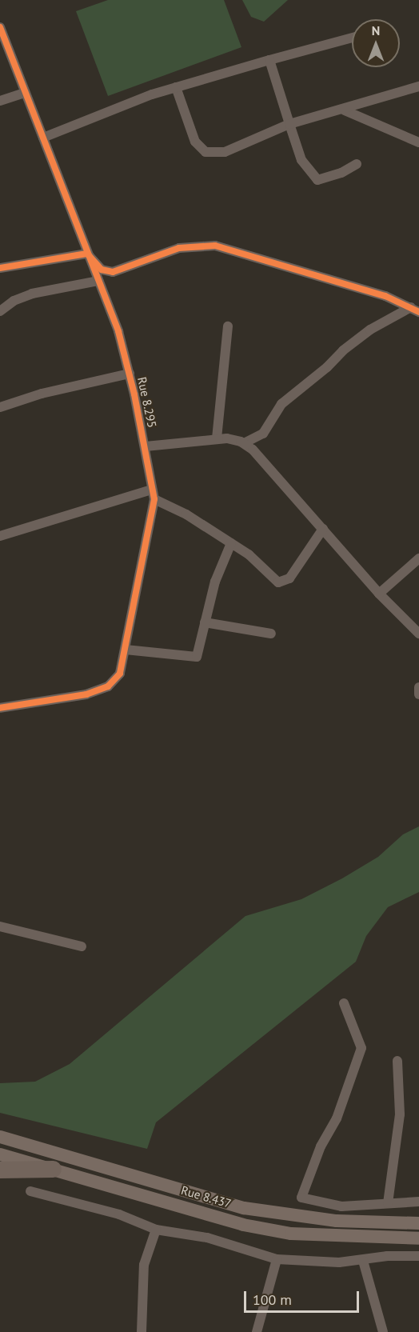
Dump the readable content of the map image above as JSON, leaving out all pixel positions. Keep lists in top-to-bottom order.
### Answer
{
  "streets": {
    "main road": ["Rue 8.437"],
    "street": ["Rue 8.295"]
  },
  "scale_bar": "100 m",
  "north": "top"
}
